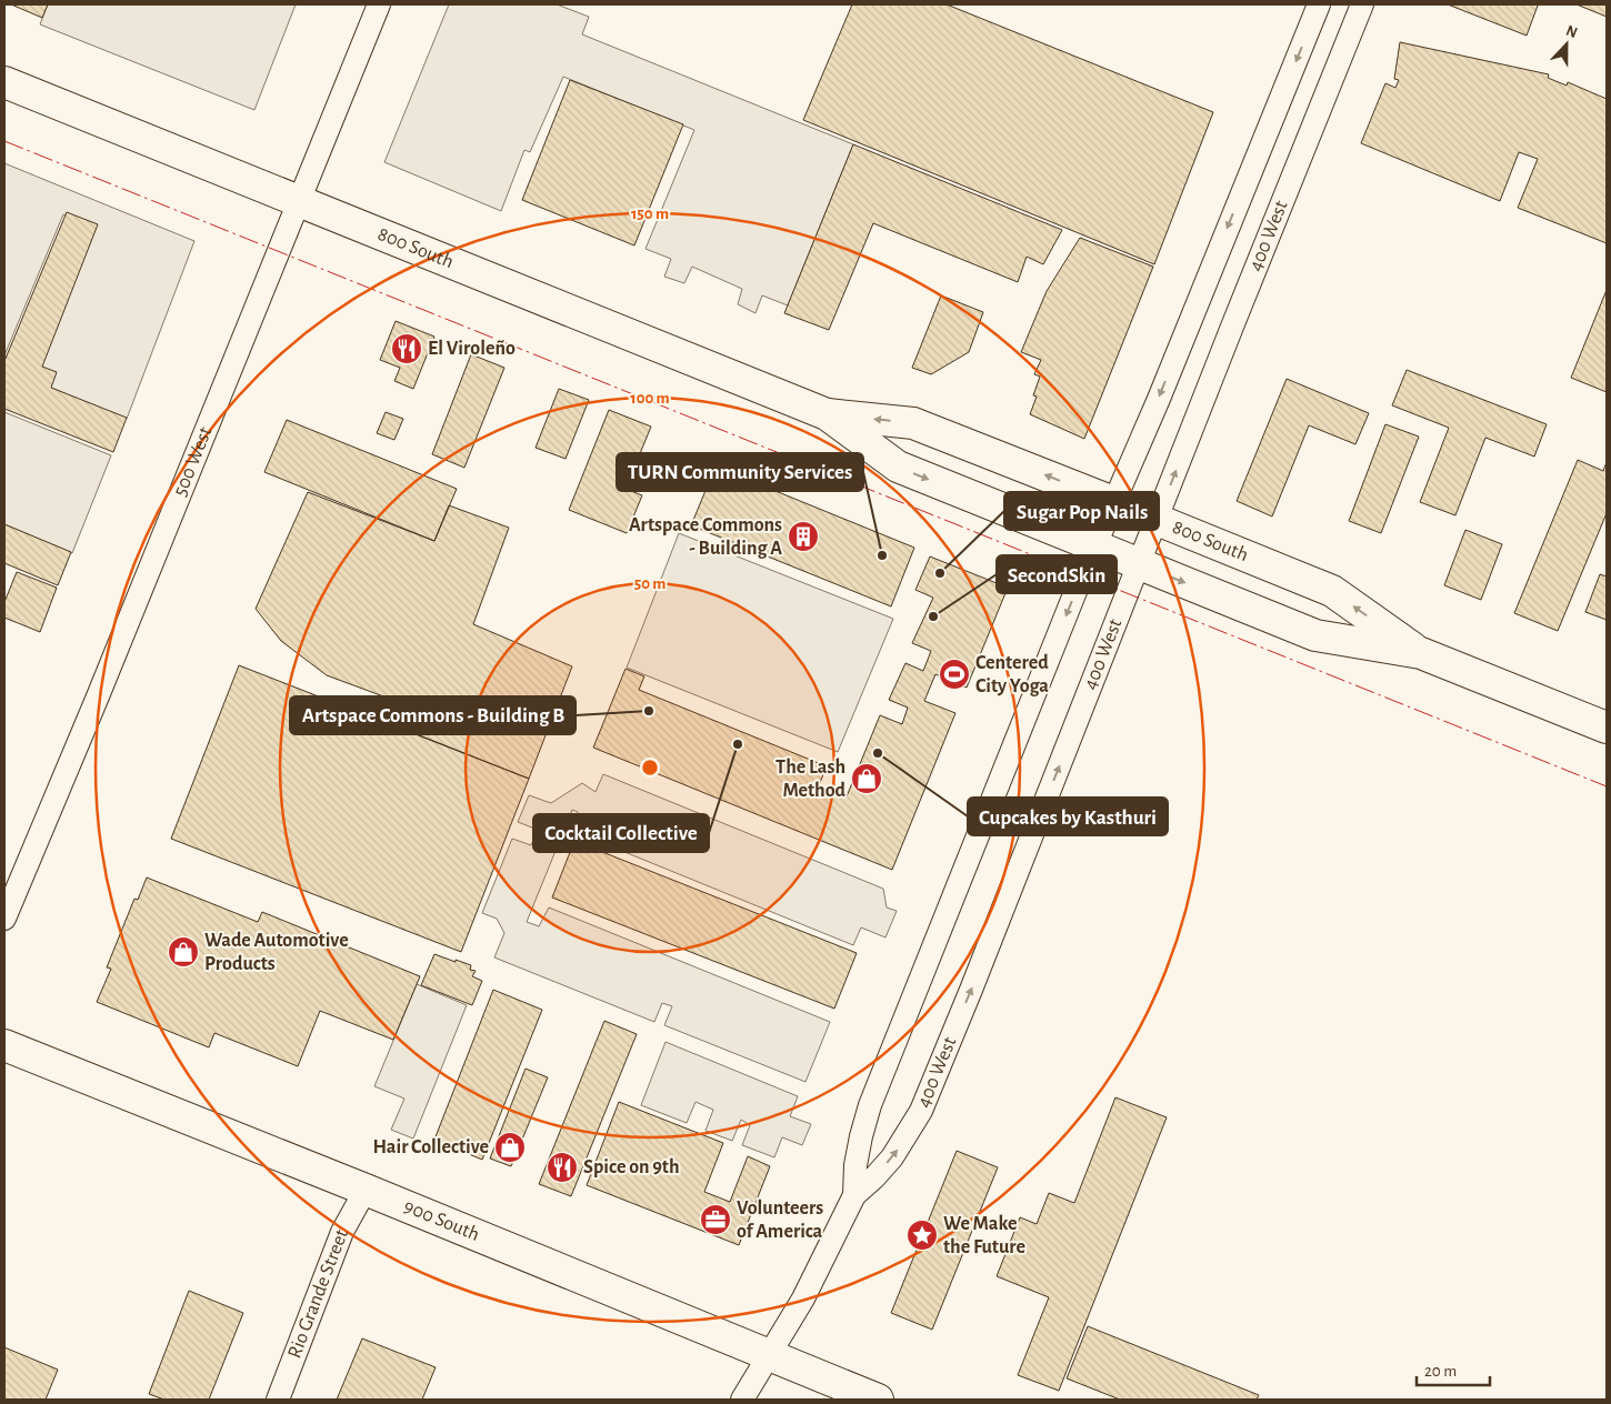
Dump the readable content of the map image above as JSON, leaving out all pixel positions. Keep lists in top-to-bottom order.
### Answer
{
  "streets": {
    "street": [
      "400 West",
      "800 South",
      "500 West",
      "900 South",
      "Rio Grande Street"
    ]
  },
  "crossings": [
    ["400 West", "800 South"],
    ["400 West", "900 South"],
    ["800 South", "500 West"],
    ["900 South", "Rio Grande Street"]
  ],
  "places": {
    "restaurant": ["El Viroleño", "Spice on 9th"],
    "building": ["Artspace Commons - Building A"],
    "other": [
      "TURN Community Services",
      "Sugar Pop Nails",
      "SecondSkin",
      "Artspace Commons - Building B",
      "Cocktail Collective",
      "Cupcakes by Kasthuri"
    ],
    "sports": ["Centered City Yoga"],
    "shop": ["The Lash Method", "Wade Automotive Products", "Hair Collective"],
    "office": ["Volunteers of America"],
    "place": ["We Make the Future"]
  },
  "scale_bar": "20 m",
  "north": "top",
  "rings": ["150 m", "100 m", "50 m"]
}
